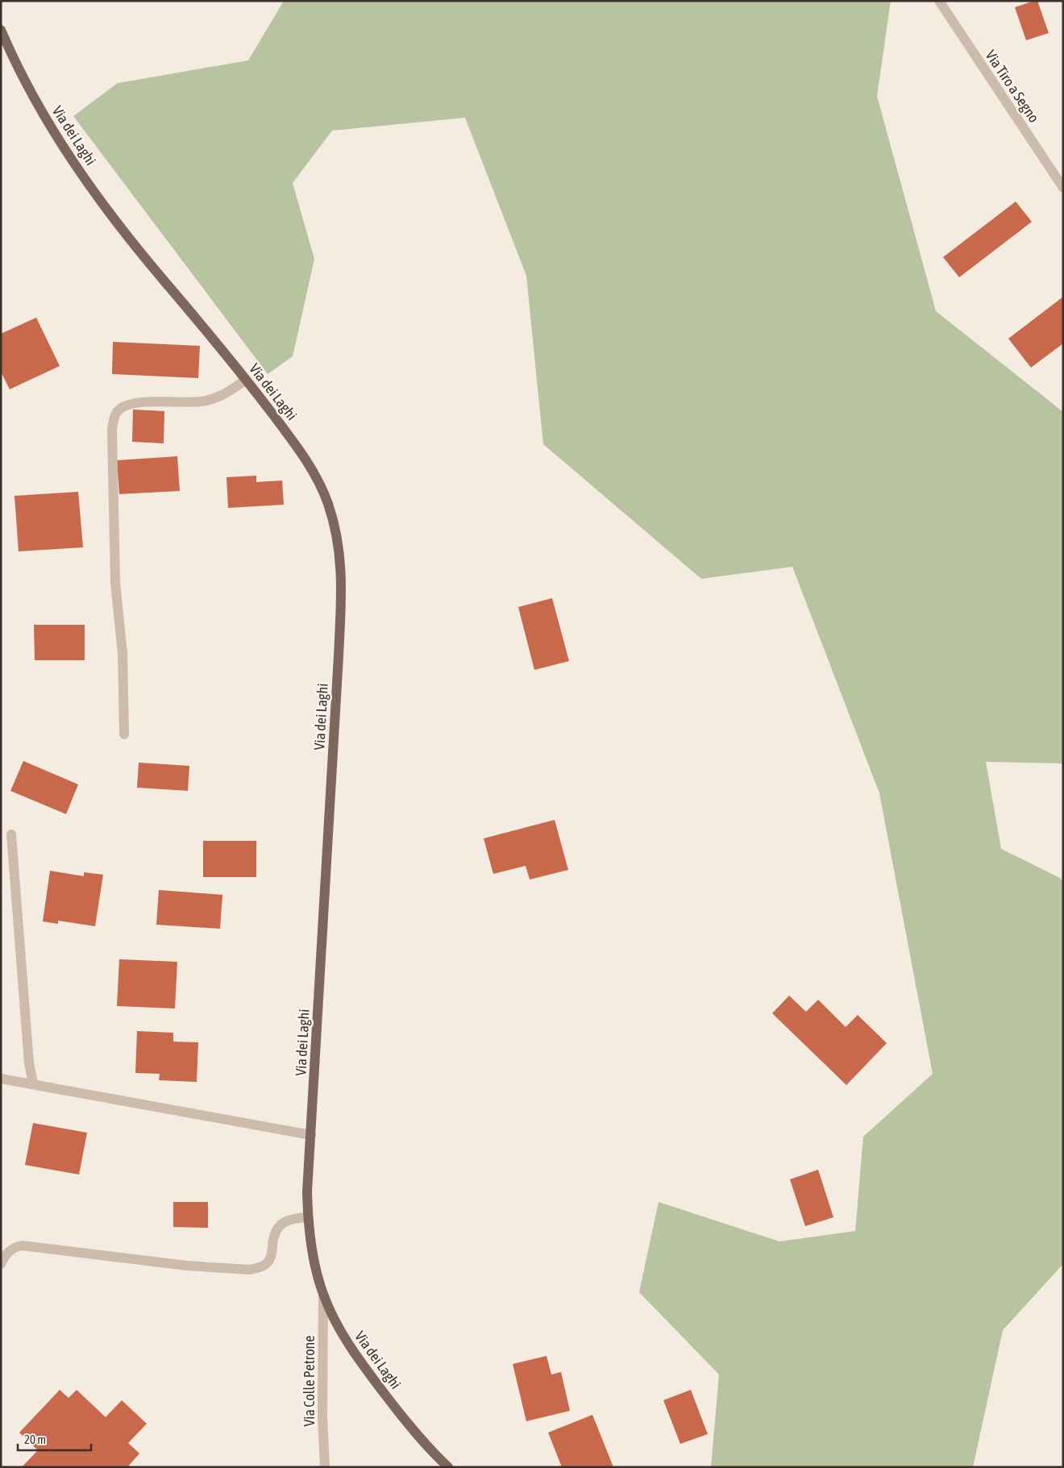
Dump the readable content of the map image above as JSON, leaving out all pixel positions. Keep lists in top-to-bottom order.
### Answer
{
  "streets": {
    "main road": ["Via dei Laghi"],
    "street": ["Via Tiro a Segno", "Via Colle Petrone"]
  },
  "crossings": [
    ["Via dei Laghi", "Via Colle Petrone"]
  ],
  "scale_bar": "20 m"
}
